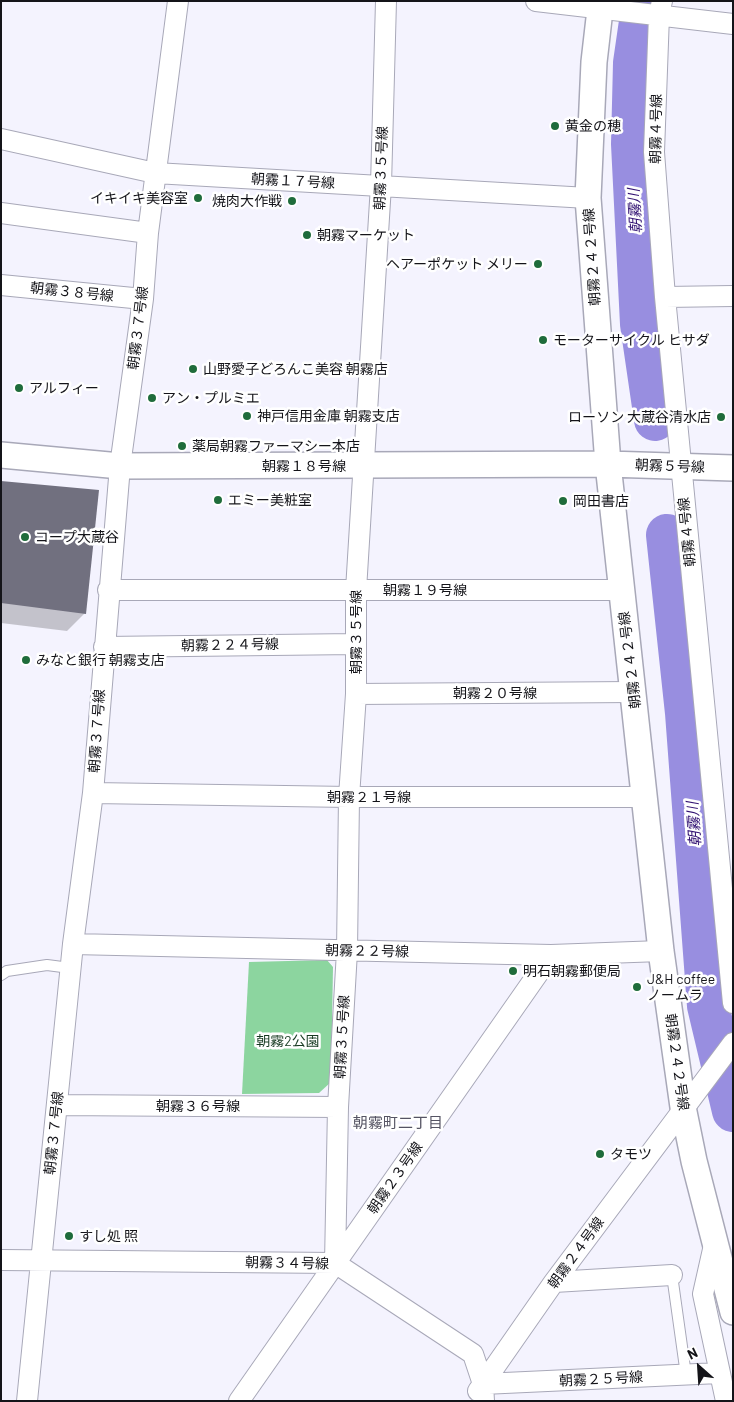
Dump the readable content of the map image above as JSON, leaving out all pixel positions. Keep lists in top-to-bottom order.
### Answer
{
  "streets": {
    "street": [
      "朝霧４号線",
      "朝霧３５号線",
      "朝霧１７号線",
      "朝霧２４２号線",
      "朝霧３８号線",
      "朝霧３７号線",
      "朝霧１８号線",
      "朝霧５号線",
      "朝霧１９号線",
      "朝霧２２４号線",
      "朝霧２０号線",
      "朝霧２１号線",
      "朝霧２２号線",
      "朝霧３６号線",
      "朝霧２３号線",
      "朝霧２４号線",
      "朝霧３４号線",
      "朝霧２５号線"
    ]
  },
  "crossings": [
    ["朝霧４号線", "朝霧５号線"],
    ["朝霧３５号線", "朝霧１７号線"],
    ["朝霧３５号線", "朝霧１８号線"],
    ["朝霧３５号線", "朝霧１９号線"],
    ["朝霧３５号線", "朝霧２２４号線"],
    ["朝霧３５号線", "朝霧２０号線"],
    ["朝霧３５号線", "朝霧２１号線"],
    ["朝霧３５号線", "朝霧２２号線"],
    ["朝霧３５号線", "朝霧３６号線"],
    ["朝霧３５号線", "朝霧２３号線"],
    ["朝霧３５号線", "朝霧３４号線"],
    ["朝霧１７号線", "朝霧２４２号線"],
    ["朝霧１７号線", "朝霧３７号線"],
    ["朝霧２４２号線", "朝霧１８号線"],
    ["朝霧２４２号線", "朝霧５号線"],
    ["朝霧２４２号線", "朝霧１９号線"],
    ["朝霧２４２号線", "朝霧２０号線"],
    ["朝霧２４２号線", "朝霧２１号線"],
    ["朝霧２４２号線", "朝霧２２号線"],
    ["朝霧２４２号線", "朝霧２４号線"],
    ["朝霧３８号線", "朝霧３７号線"],
    ["朝霧３７号線", "朝霧１８号線"],
    ["朝霧３７号線", "朝霧１９号線"],
    ["朝霧３７号線", "朝霧２２４号線"],
    ["朝霧３７号線", "朝霧２１号線"],
    ["朝霧３７号線", "朝霧２２号線"],
    ["朝霧３７号線", "朝霧３６号線"],
    ["朝霧３７号線", "朝霧３４号線"],
    ["朝霧１８号線", "朝霧５号線"],
    ["朝霧２２号線", "朝霧２３号線"],
    ["朝霧２３号線", "朝霧３４号線"],
    ["朝霧２４号線", "朝霧３４号線"],
    ["朝霧２４号線", "朝霧２５号線"],
    ["朝霧３４号線", "朝霧２５号線"]
  ],
  "districts": ["朝霧町二丁目"],
  "water": ["朝霧川"],
  "parks": ["朝霧2公園"],
  "places": [
    "黄金の穂",
    "イキイキ美容室",
    "焼肉大作戦",
    "朝霧マーケット",
    "ヘアーポケット メリー",
    "モーターサイクル ヒサダ",
    "山野愛子どろんこ美容 朝霧店",
    "アルフィー",
    "アン・プルミエ",
    "神戸信用金庫 朝霧支店",
    "ローソン 大蔵谷清水店",
    "薬局朝霧ファーマシー本店",
    "エミー美粧室",
    "岡田書店",
    "コープ大蔵谷",
    "みなと銀行 朝霧支店",
    "明石朝霧郵便局",
    "J&H coffee ノームラ",
    "タモツ",
    "すし処 照"
  ],
  "north": "top left"
}
